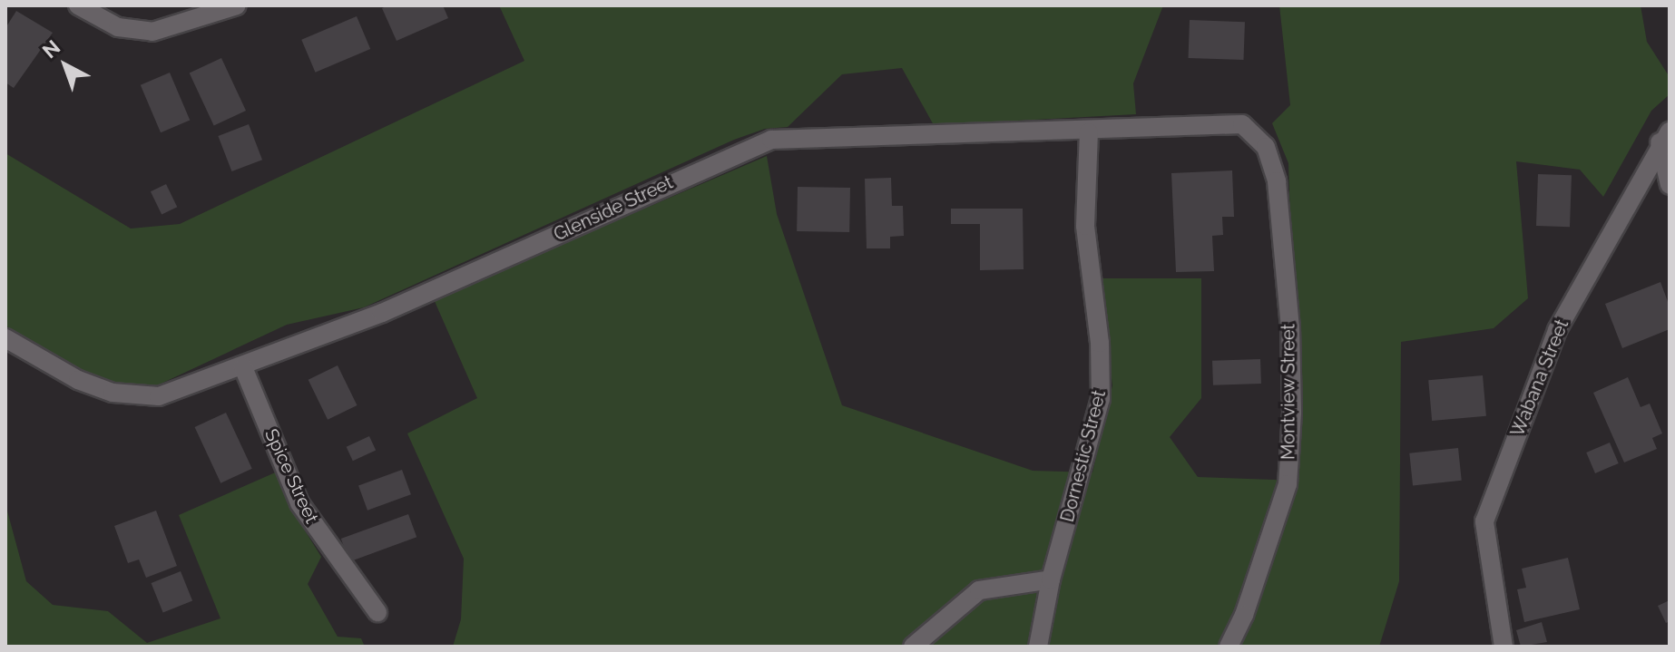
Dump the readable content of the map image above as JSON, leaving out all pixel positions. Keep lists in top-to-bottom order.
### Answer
{
  "streets": {
    "street": [
      "Glenside Street",
      "Wabana Street",
      "Montview Street",
      "Dornestic Street",
      "Spice Street"
    ]
  },
  "crossings": [
    ["Glenside Street", "Montview Street"],
    ["Glenside Street", "Dornestic Street"],
    ["Glenside Street", "Spice Street"]
  ],
  "north": "top left"
}
